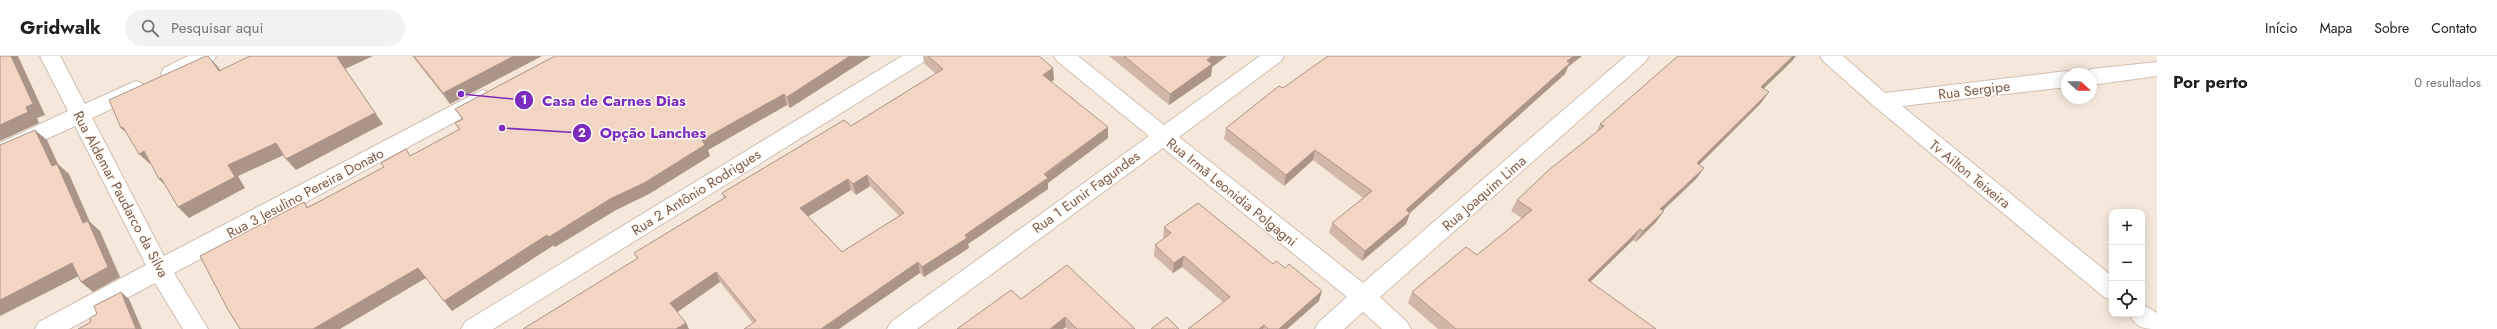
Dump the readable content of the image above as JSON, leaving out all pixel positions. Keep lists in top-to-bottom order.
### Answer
{
  "streets": {
    "street": [
      "Rua Sergipe",
      "Tv Ailton Teixeira",
      "Rua 2 Antônio Rodrigues",
      "Rua 1 Eunir Fagundes",
      "Rua Irmã Leonidia Polgagni",
      "Rua 3 Jesulino Pereira Donato",
      "Rua Joaquim Lima",
      "Rua Aldemar Paudarco da Silva"
    ]
  },
  "crossings": [
    ["Rua Sergipe", "Tv Ailton Teixeira"],
    ["Rua 1 Eunir Fagundes", "Rua Irmã Leonidia Polgagni"],
    ["Rua Irmã Leonidia Polgagni", "Rua Joaquim Lima"],
    ["Rua 3 Jesulino Pereira Donato", "Rua Aldemar Paudarco da Silva"]
  ],
  "places": ["Casa de Carnes Dias", "Opção Lanches"],
  "north": "right",
  "page": {
    "header": "Gridwalk",
    "search": "Pesquisar aqui",
    "nav": [
      "Início",
      "Mapa",
      "Sobre",
      "Contato"
    ],
    "heading": ["Por perto", "0 resultados"],
    "map_buttons": ["+", "−"]
  }
}
